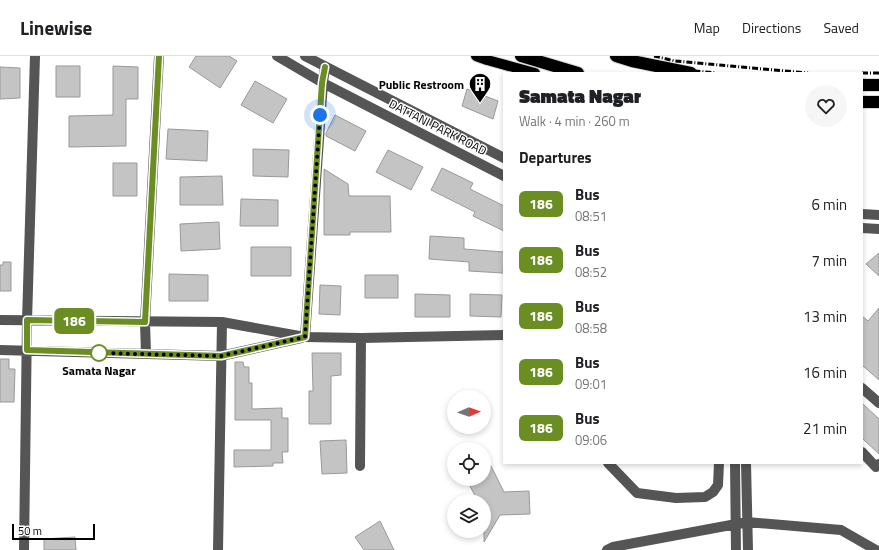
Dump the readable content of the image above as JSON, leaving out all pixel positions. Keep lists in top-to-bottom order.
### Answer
{
  "streets": {
    "street": ["DATTANI PARK ROAD"]
  },
  "places": {
    "building": ["Public Restroom"],
    "other": ["Samata Nagar"]
  },
  "lines": ["bus line 186"],
  "scale_bar": "50 m",
  "north": "right",
  "page": {
    "header": "Linewise",
    "nav": ["Map", "Directions", "Saved"],
    "on_map": "186",
    "heading": [
      ["Samata Nagar", "Walk · 4 min · 260 m"],
      "Departures"
    ],
    "list": [
      {
        "mark": "186",
        "name": "Bus",
        "note": "08:51",
        "value": "6 min"
      },
      {
        "mark": "186",
        "name": "Bus",
        "note": "08:52",
        "value": "7 min"
      },
      {
        "mark": "186",
        "name": "Bus",
        "note": "08:58",
        "value": "13 min"
      },
      {
        "mark": "186",
        "name": "Bus",
        "note": "09:01",
        "value": "16 min"
      },
      {
        "mark": "186",
        "name": "Bus",
        "note": "09:06",
        "value": "21 min"
      }
    ],
    "scale": "50 m"
  }
}
